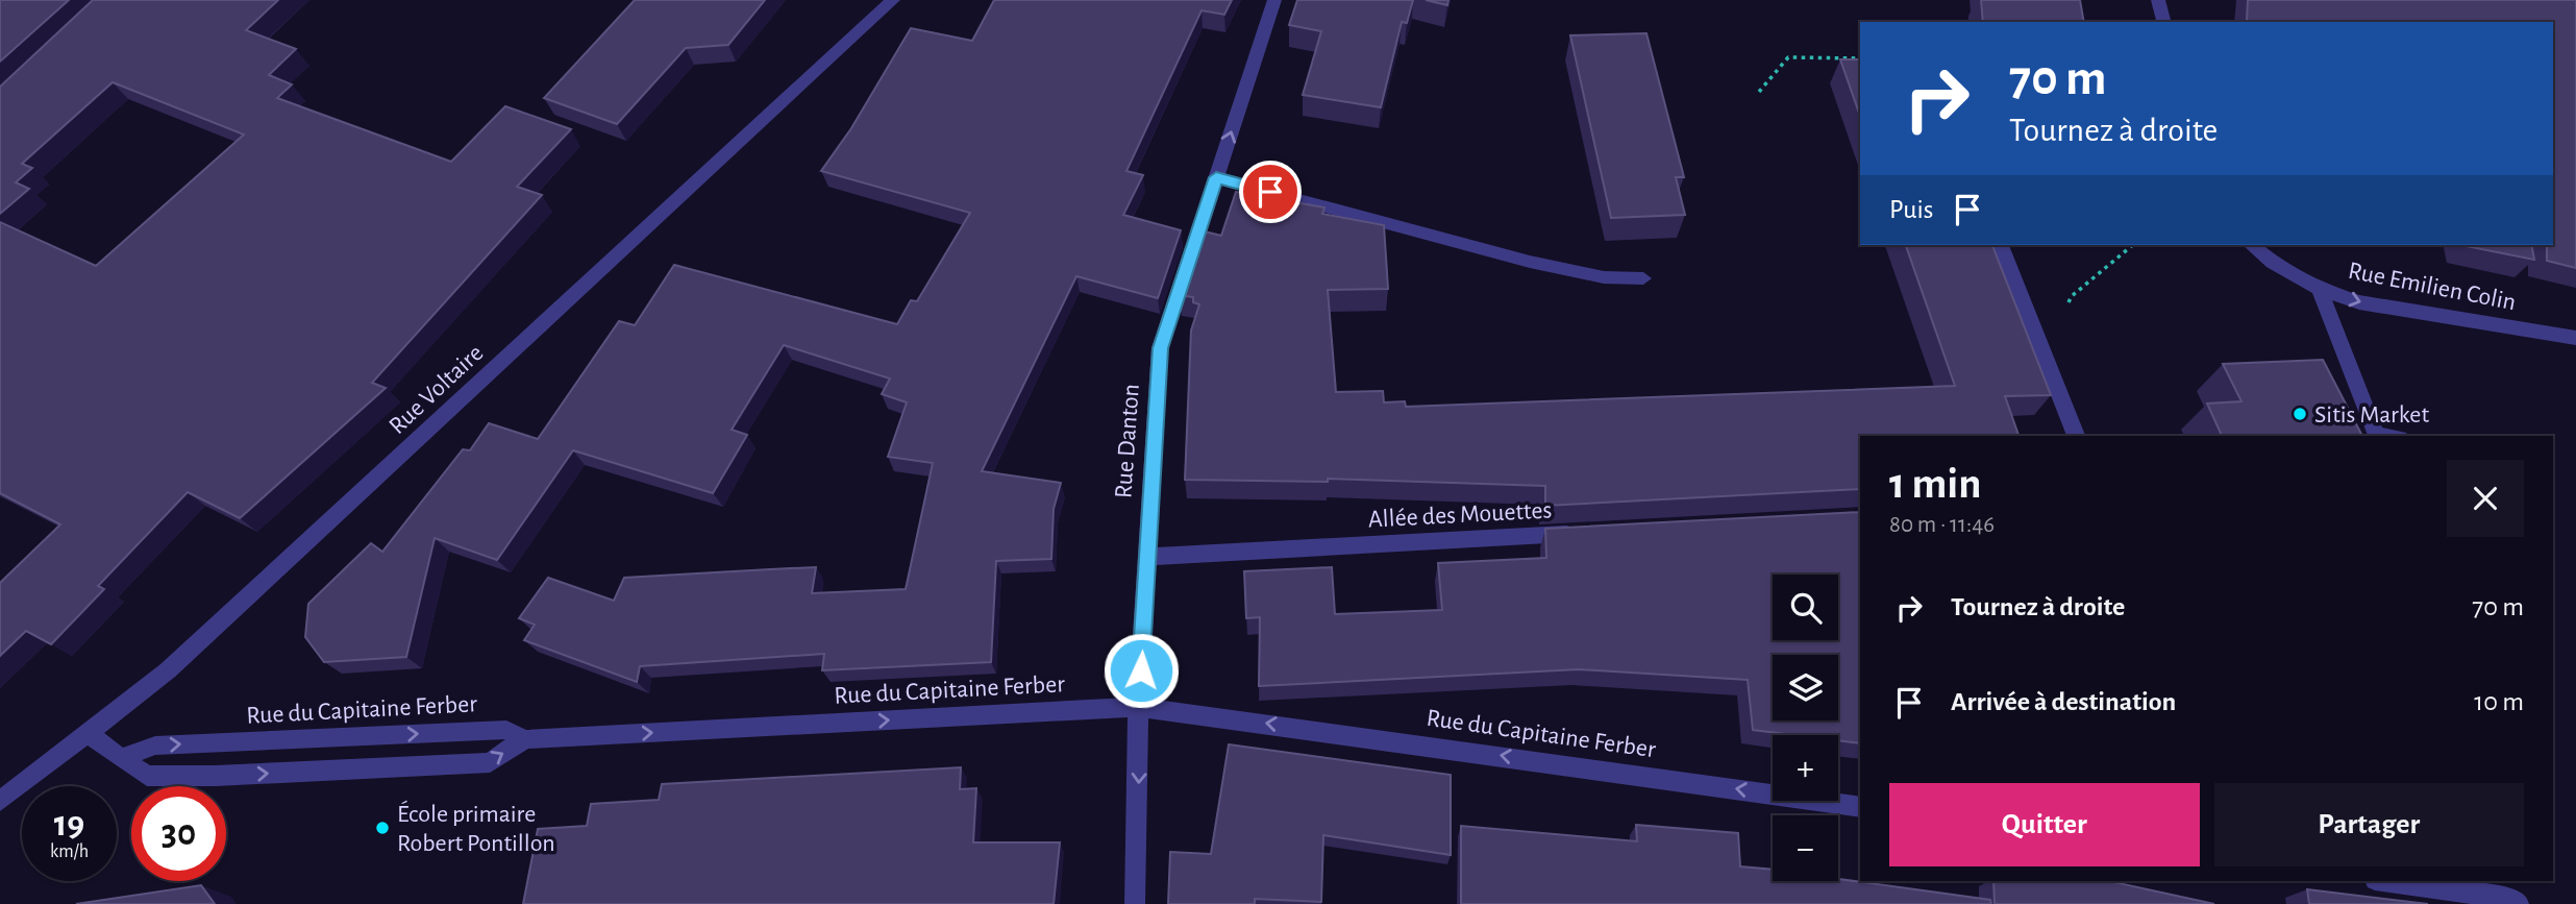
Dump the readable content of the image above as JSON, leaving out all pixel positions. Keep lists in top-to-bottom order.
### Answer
{
  "streets": {
    "street": [
      "Rue Emilien Colin",
      "Rue Voltaire",
      "Rue Danton",
      "Allée des Mouettes",
      "Rue du Capitaine Ferber"
    ]
  },
  "crossings": [
    ["Rue Danton", "Allée des Mouettes"],
    ["Rue Danton", "Rue du Capitaine Ferber"]
  ],
  "one_way": ["Rue Emilien Colin"],
  "places": ["Sitis Market", "École primaire Robert Pontillon"],
  "page": {
    "turn": ["70 m", "Tournez à droite"],
    "then": "Puis",
    "heading": ["1 min", "80 m · 11:46"],
    "list": [
      {
        "name": "Tournez à droite",
        "value": "70 m"
      },
      {
        "name": "Arrivée à destination",
        "value": "10 m"
      }
    ],
    "map_buttons": ["+", "−"],
    "buttons": ["Quitter", "Partager"],
    "speed": "19 km/h",
    "limit": "30"
  }
}
